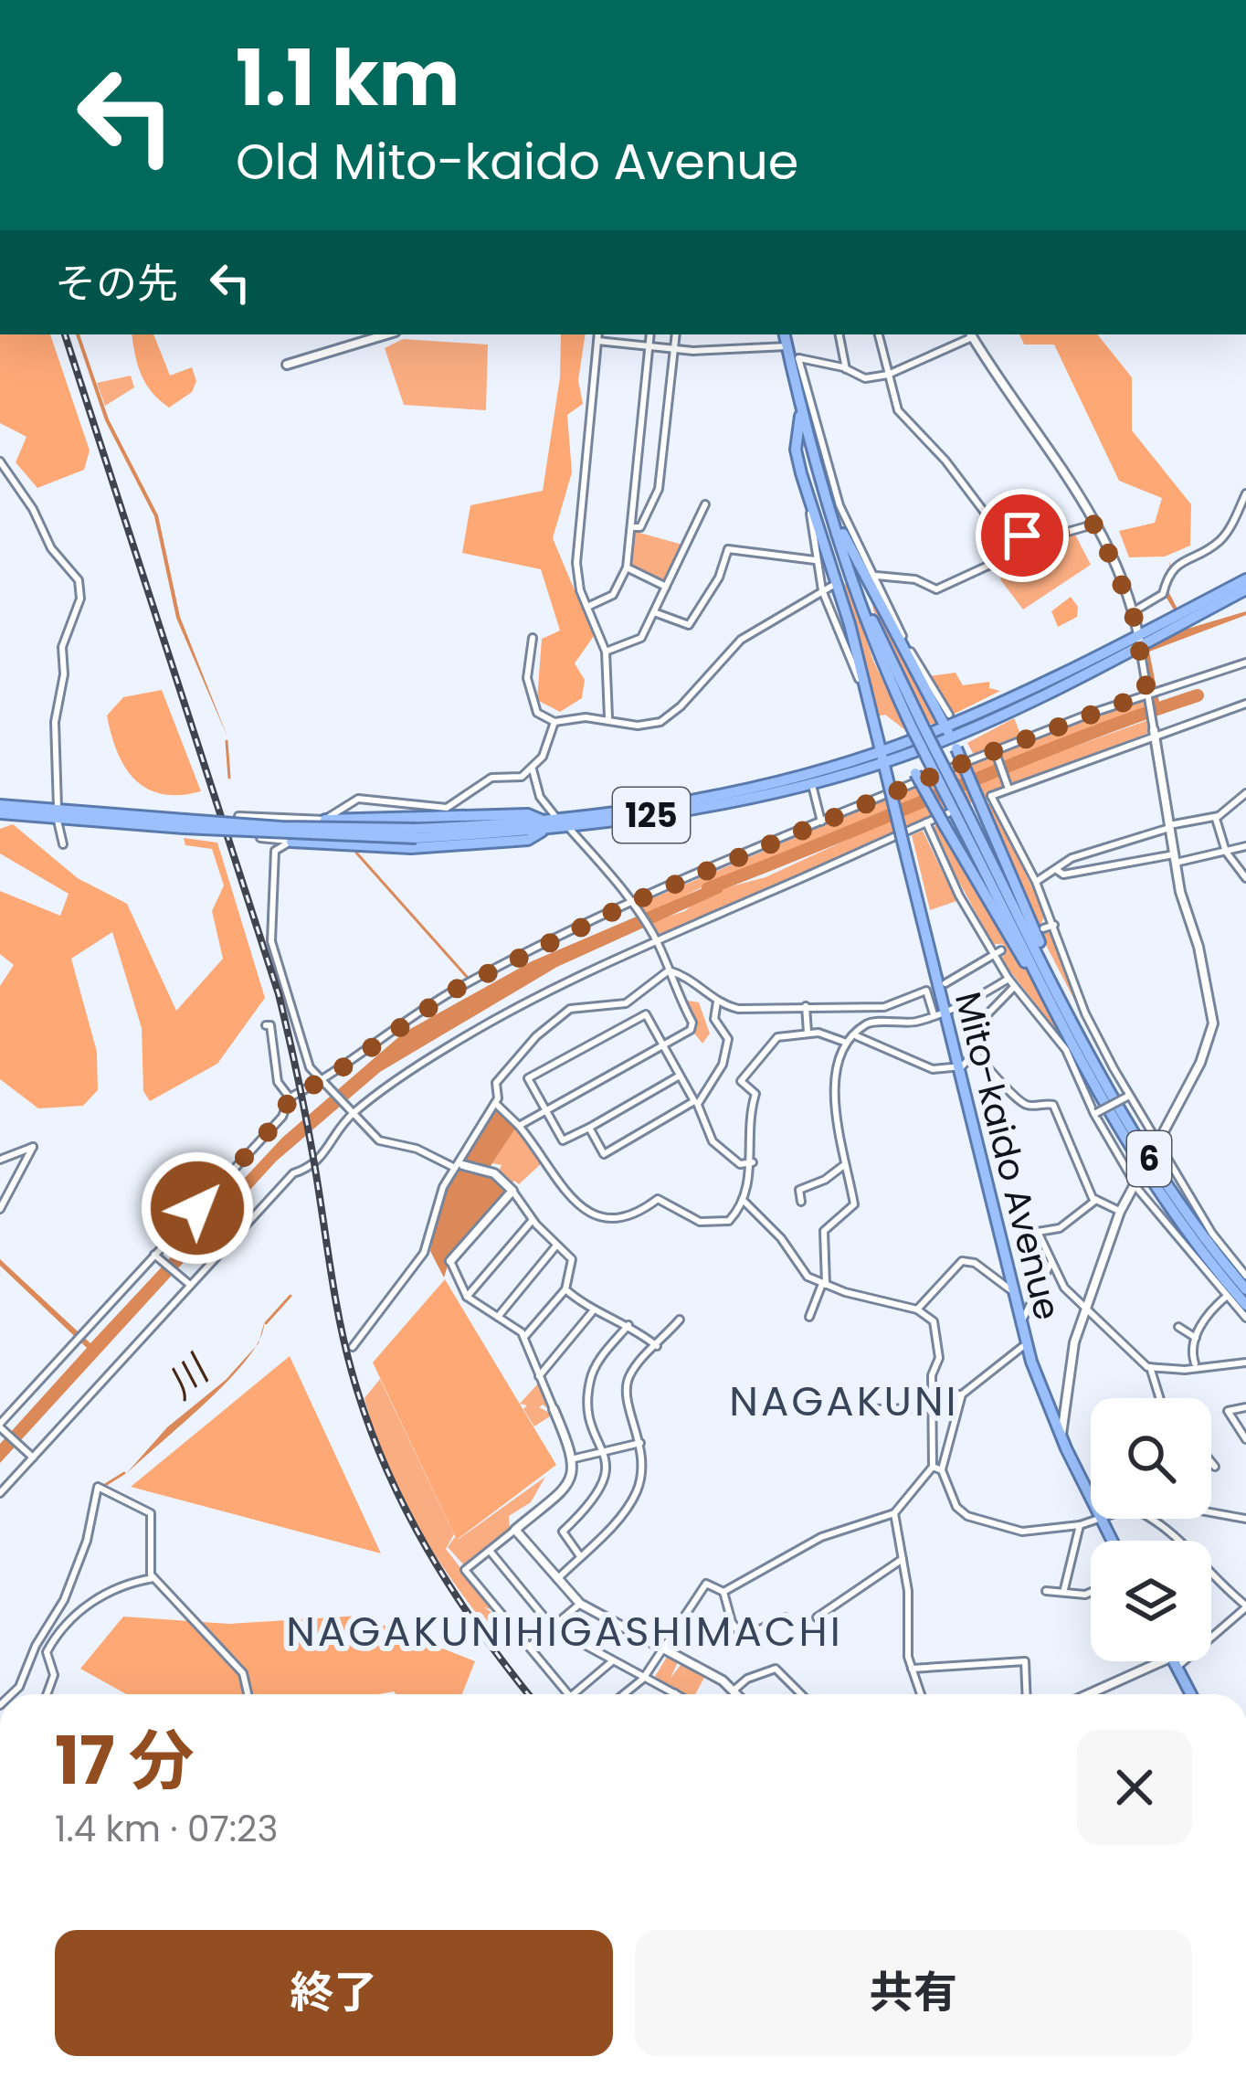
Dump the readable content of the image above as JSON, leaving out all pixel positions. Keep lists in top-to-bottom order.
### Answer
{
  "streets": {
    "highway": ["125", "Mito-kaido Avenue", "6"]
  },
  "crossings": [
    ["125", "Mito-kaido Avenue"],
    ["Mito-kaido Avenue", "6"]
  ],
  "districts": ["NAGAKUNI", "NAGAKUNIHIGASHIMACHI"],
  "water": ["川"],
  "page": {
    "turn": ["1.1 km", "Old Mito-kaido Avenue"],
    "then": "その先",
    "heading": ["17 分", "1.4 km · 07:23"],
    "buttons": ["終了", "共有"]
  }
}
